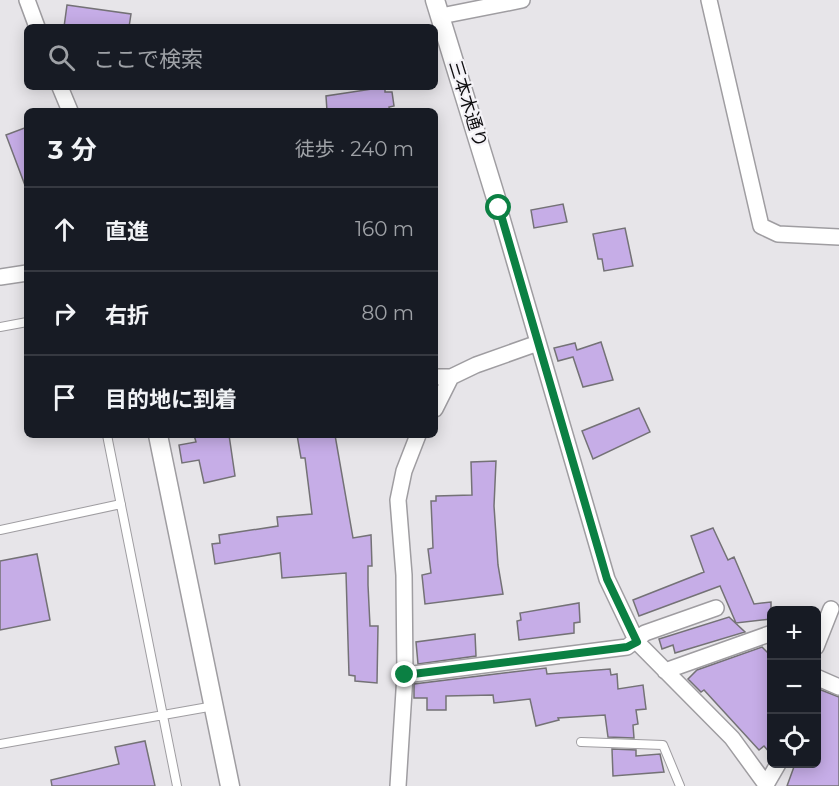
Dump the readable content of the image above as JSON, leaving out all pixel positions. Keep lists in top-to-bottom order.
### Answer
{
  "streets": {
    "street": ["三本木通り"]
  },
  "page": {
    "search": "ここで検索",
    "heading": ["3 分", "徒歩 · 240 m"],
    "list": [
      ["直進", "160 m"],
      ["右折", "80 m"],
      "目的地に到着"
    ],
    "map_buttons": ["+", "−"]
  }
}
